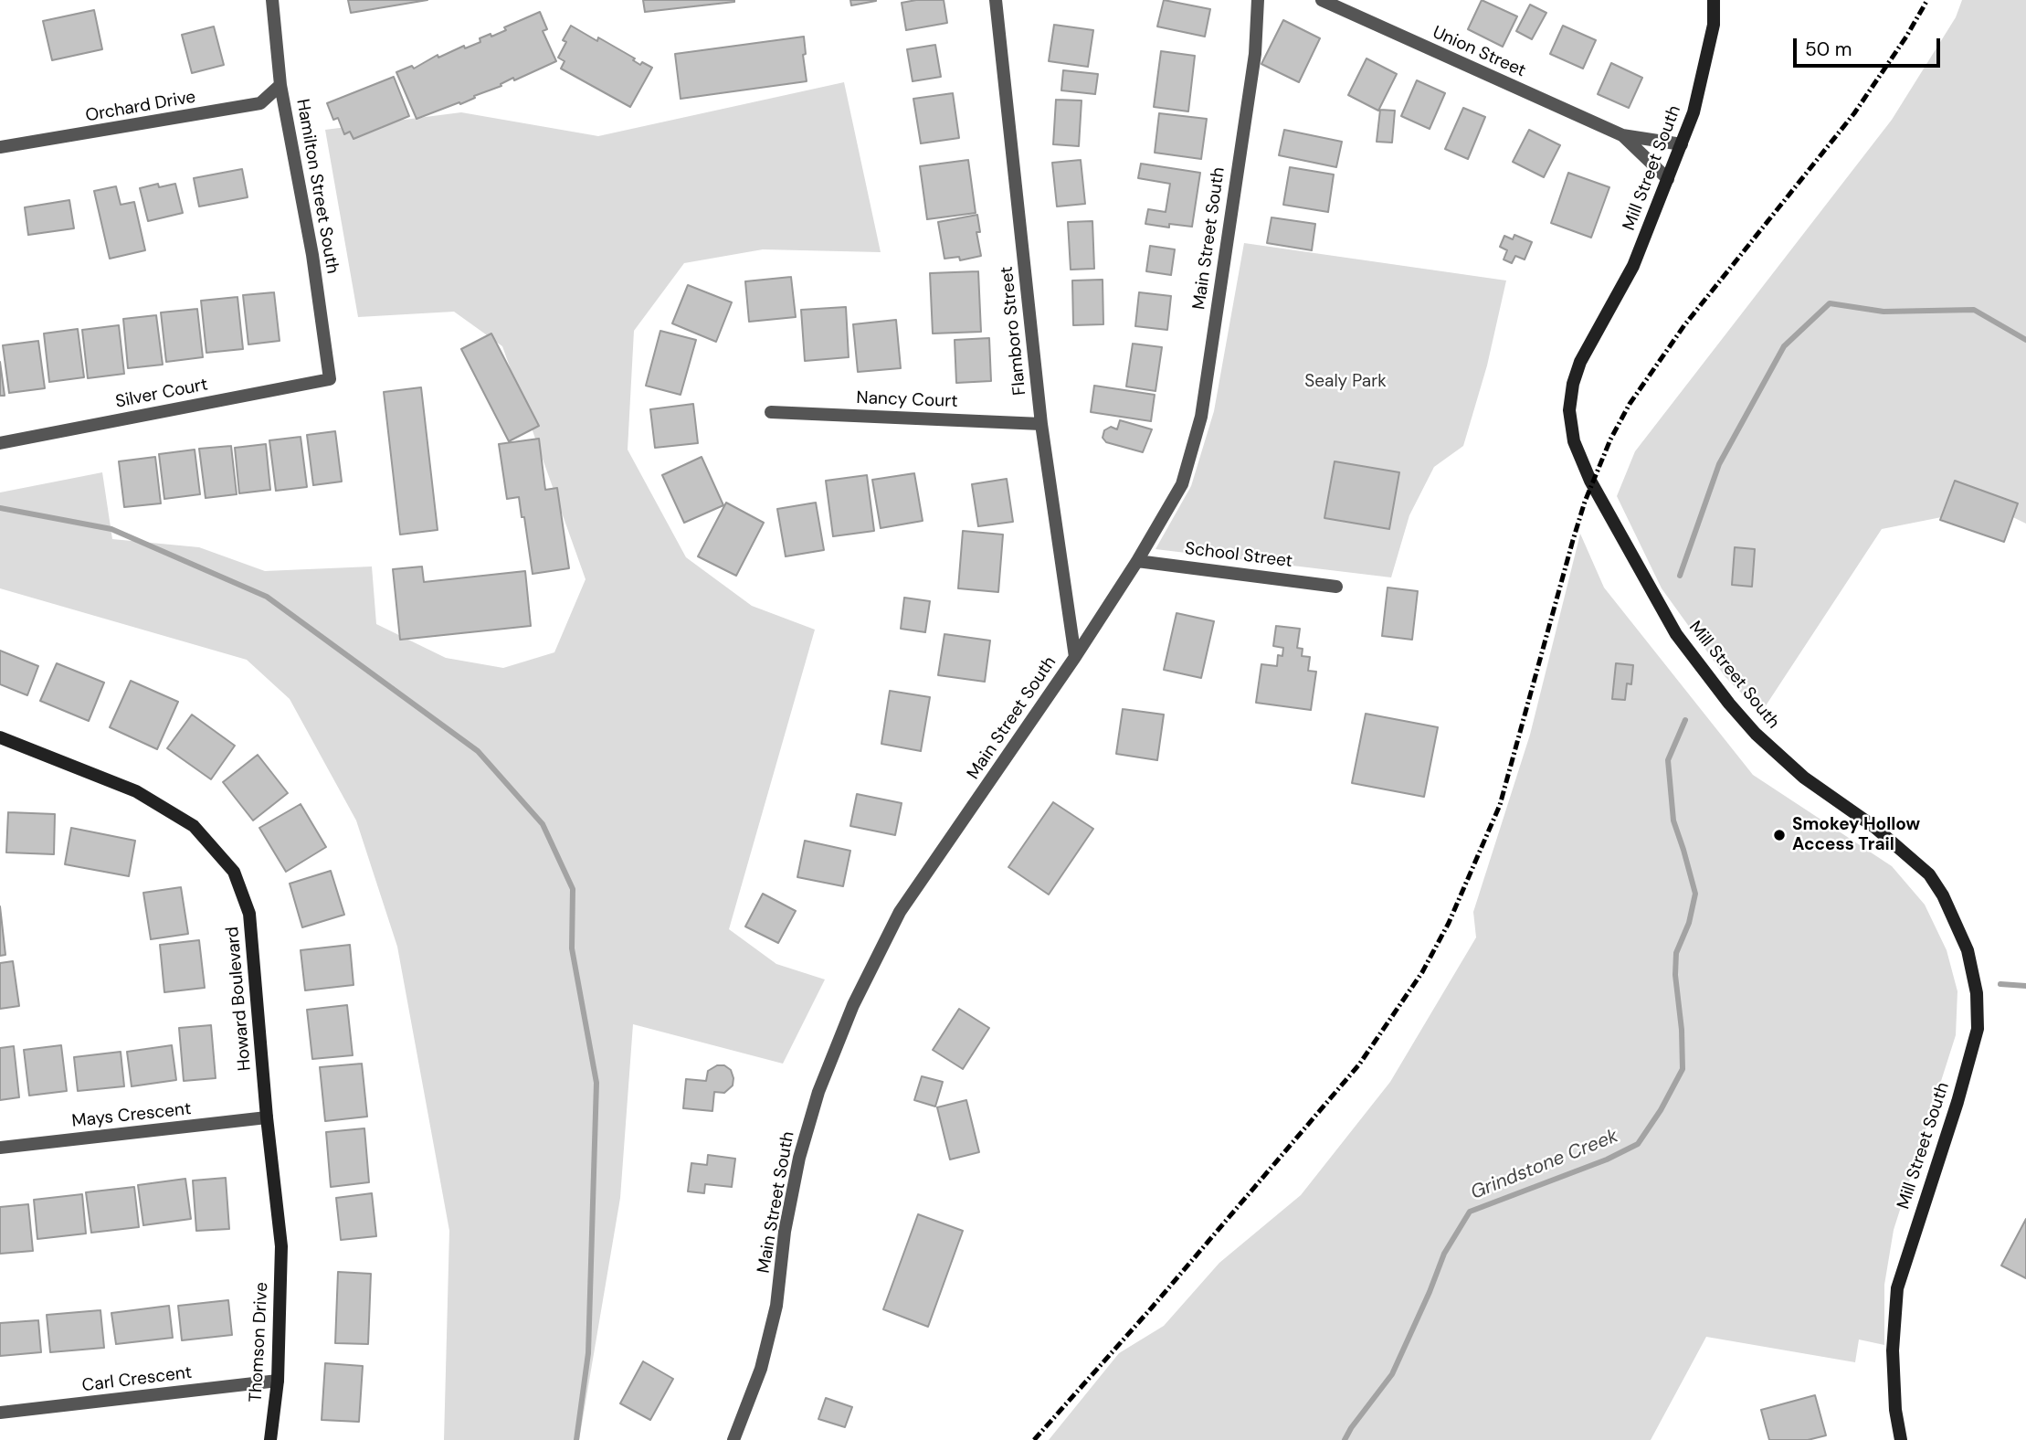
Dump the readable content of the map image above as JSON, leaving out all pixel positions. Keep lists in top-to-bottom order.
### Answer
{
  "streets": {
    "main road": ["Mill Street South", "Howard Boulevard", "Thomson Drive"],
    "street": [
      "Union Street",
      "Orchard Drive",
      "Hamilton Street South",
      "Main Street South",
      "Flamboro Street",
      "Silver Court",
      "Nancy Court",
      "School Street",
      "Mays Crescent",
      "Carl Crescent"
    ]
  },
  "crossings": [
    ["Union Street", "Mill Street South"],
    ["Orchard Drive", "Hamilton Street South"],
    ["Hamilton Street South", "Silver Court"],
    ["Main Street South", "Flamboro Street"],
    ["Main Street South", "School Street"],
    ["Flamboro Street", "Nancy Court"],
    ["Howard Boulevard", "Mays Crescent"],
    ["Howard Boulevard", "Thomson Drive"],
    ["Thomson Drive", "Carl Crescent"]
  ],
  "water": ["Grindstone Creek"],
  "parks": ["Sealy Park"],
  "places": ["Smokey Hollow Access Trail"],
  "scale_bar": "50 m"
}
